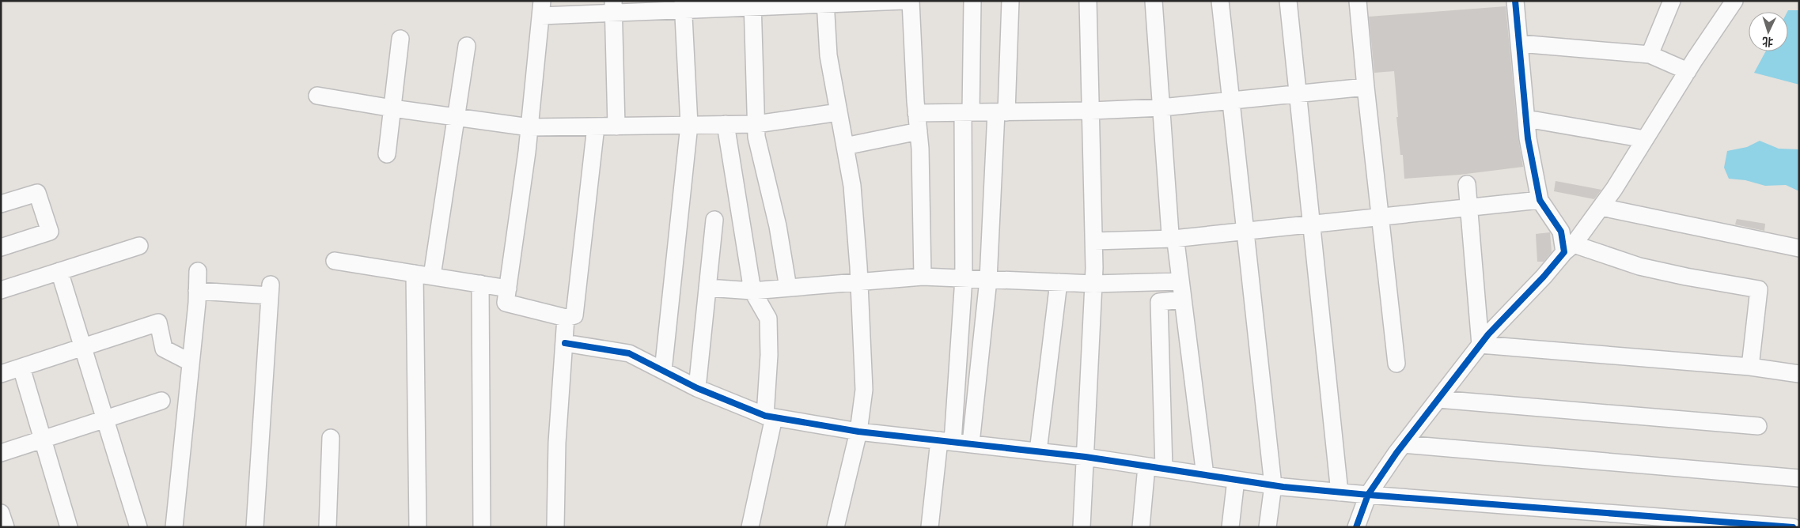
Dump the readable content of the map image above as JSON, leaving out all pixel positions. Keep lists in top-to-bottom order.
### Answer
{
  "north": "bottom"
}
